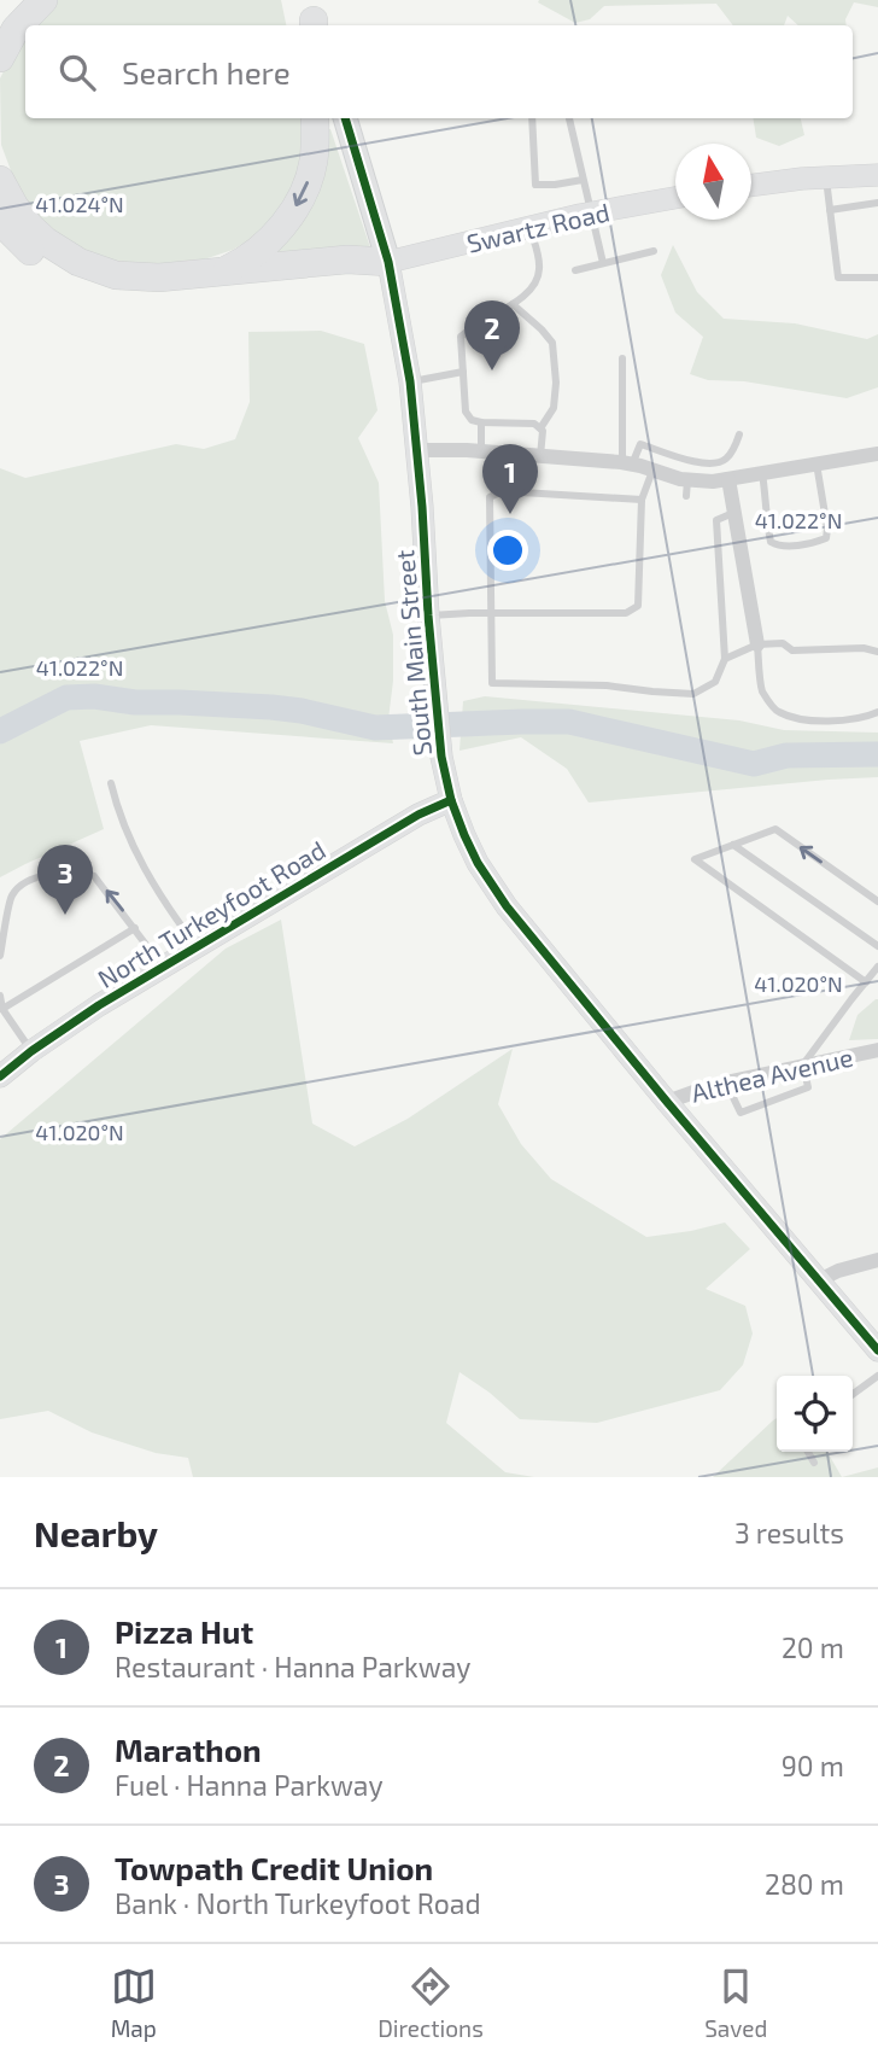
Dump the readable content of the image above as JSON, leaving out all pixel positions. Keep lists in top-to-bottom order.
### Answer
{
  "streets": {
    "main road": ["Swartz Road", "South Main Street", "North Turkeyfoot Road"],
    "street": ["Althea Avenue"]
  },
  "crossings": [
    ["Swartz Road", "South Main Street"],
    ["South Main Street", "North Turkeyfoot Road"],
    ["South Main Street", "Althea Avenue"]
  ],
  "north": "top",
  "page": {
    "search": "Search here",
    "pins": ["2", "1", "3"],
    "heading": ["Nearby", "3 results"],
    "list": [
      {
        "mark": "1",
        "name": "Pizza Hut",
        "note": "Restaurant · Hanna Parkway",
        "value": "20 m"
      },
      {
        "mark": "2",
        "name": "Marathon",
        "note": "Fuel · Hanna Parkway",
        "value": "90 m"
      },
      {
        "mark": "3",
        "name": "Towpath Credit Union",
        "note": "Bank · North Turkeyfoot Road",
        "value": "280 m"
      }
    ],
    "nav": ["Map", "Directions", "Saved"]
  },
  "coordinates": ["41.024°N", "41.022°N", "41.020°N"]
}
